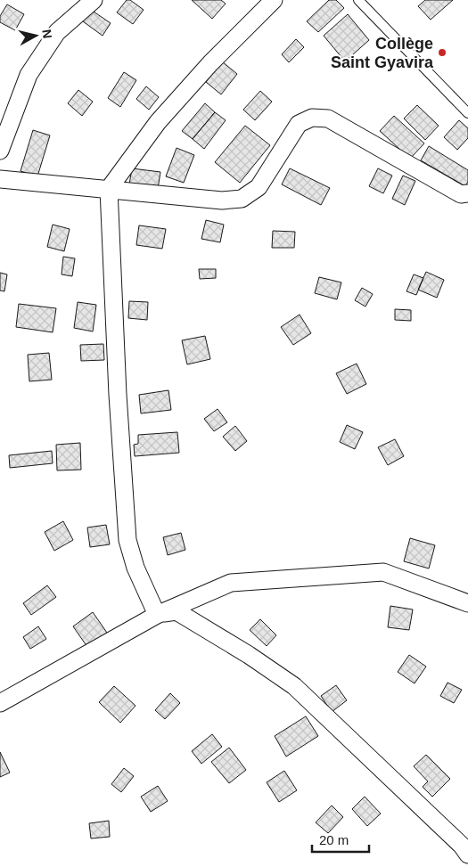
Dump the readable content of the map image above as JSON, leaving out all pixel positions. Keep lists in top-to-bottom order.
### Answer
{
  "places": ["Collège Saint Gyavira"],
  "scale_bar": "20 m",
  "north": "right"
}
